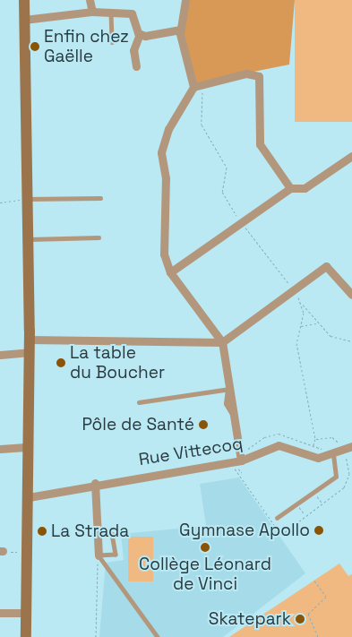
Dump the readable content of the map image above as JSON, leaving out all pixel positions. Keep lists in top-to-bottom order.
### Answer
{
  "streets": {
    "street": ["Rue Vittecoq"]
  },
  "places": [
    "Enfin chez Gaëlle",
    "La table du Boucher",
    "Pôle de Santé",
    "Gymnase Apollo",
    "La Strada",
    "Collège Léonard de Vinci",
    "Skatepark"
  ]
}
